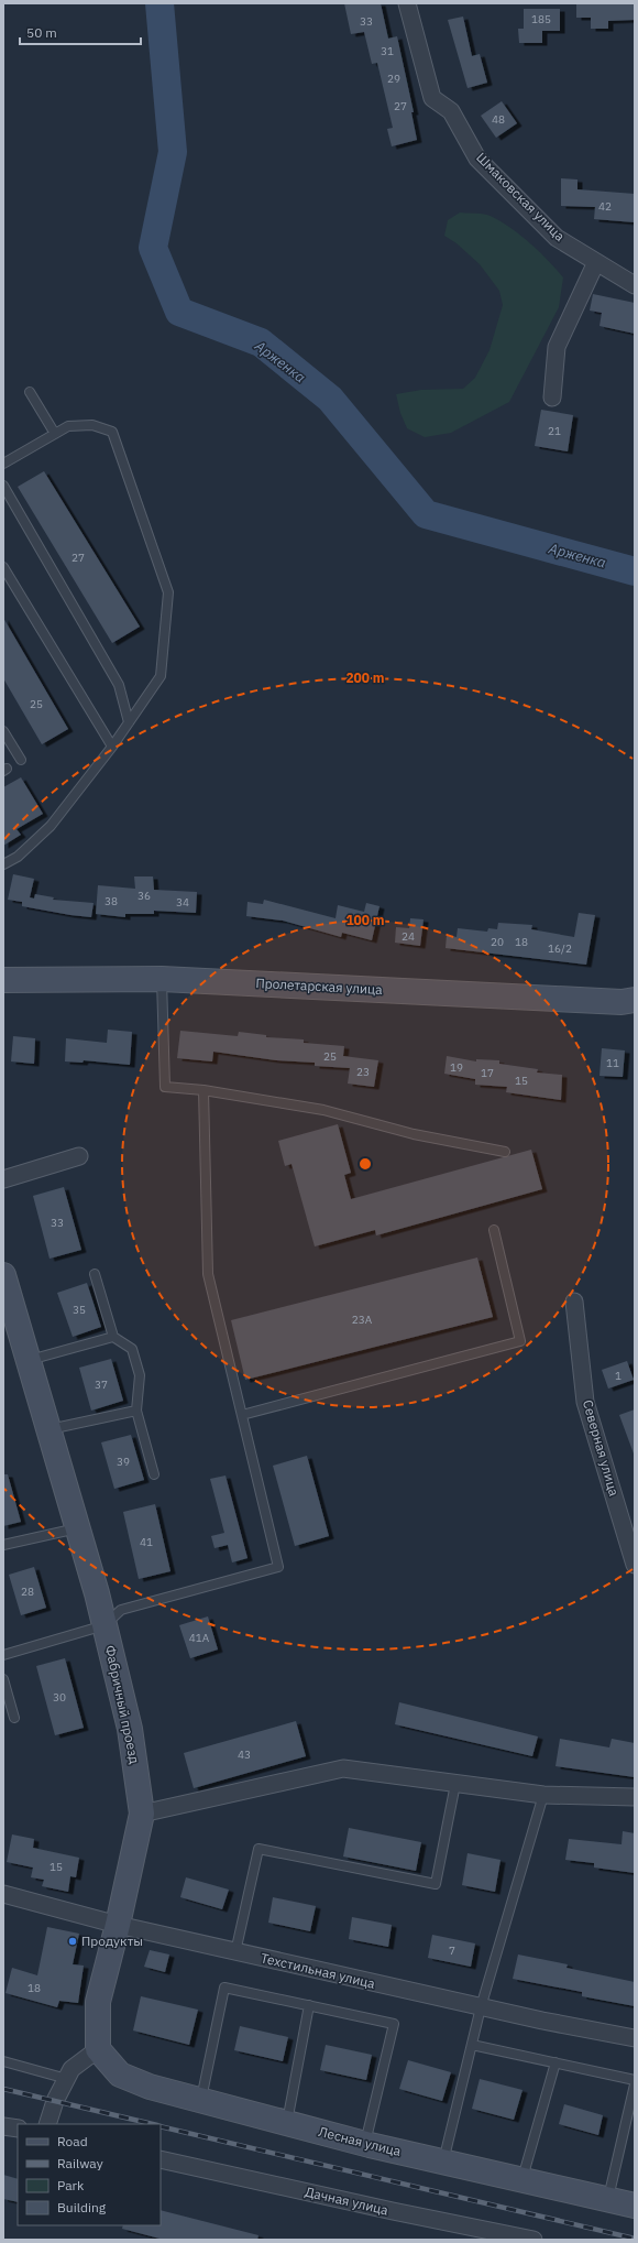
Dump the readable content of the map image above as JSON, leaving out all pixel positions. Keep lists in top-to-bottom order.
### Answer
{
  "streets": {
    "street": [
      "Шмаковская улица",
      "Пролетарская улица",
      "Северная улица",
      "Фабричный проезд",
      "Техстильная улица",
      "Лесная улица",
      "Дачная улица"
    ]
  },
  "crossings": [
    ["Фабричный проезд", "Техстильная улица"],
    ["Фабричный проезд", "Лесная улица"]
  ],
  "water": ["Арженка"],
  "places": ["Продукты"],
  "house_numbers": [
    "185",
    "33",
    "31",
    "29",
    "27",
    "48",
    "42",
    "21",
    "27",
    "25",
    "36",
    "38",
    "34",
    "24",
    "20",
    "18",
    "16/2",
    "25",
    "11",
    "19",
    "23",
    "17",
    "15",
    "33",
    "35",
    "23А",
    "1",
    "37",
    "39",
    "41",
    "28",
    "41А",
    "30",
    "43",
    "15",
    "7",
    "18"
  ],
  "legend": [
    "Road",
    "Railway",
    "Park",
    "Building"
  ],
  "scale_bar": "50 m",
  "rings": ["200 m", "100 m"]
}
